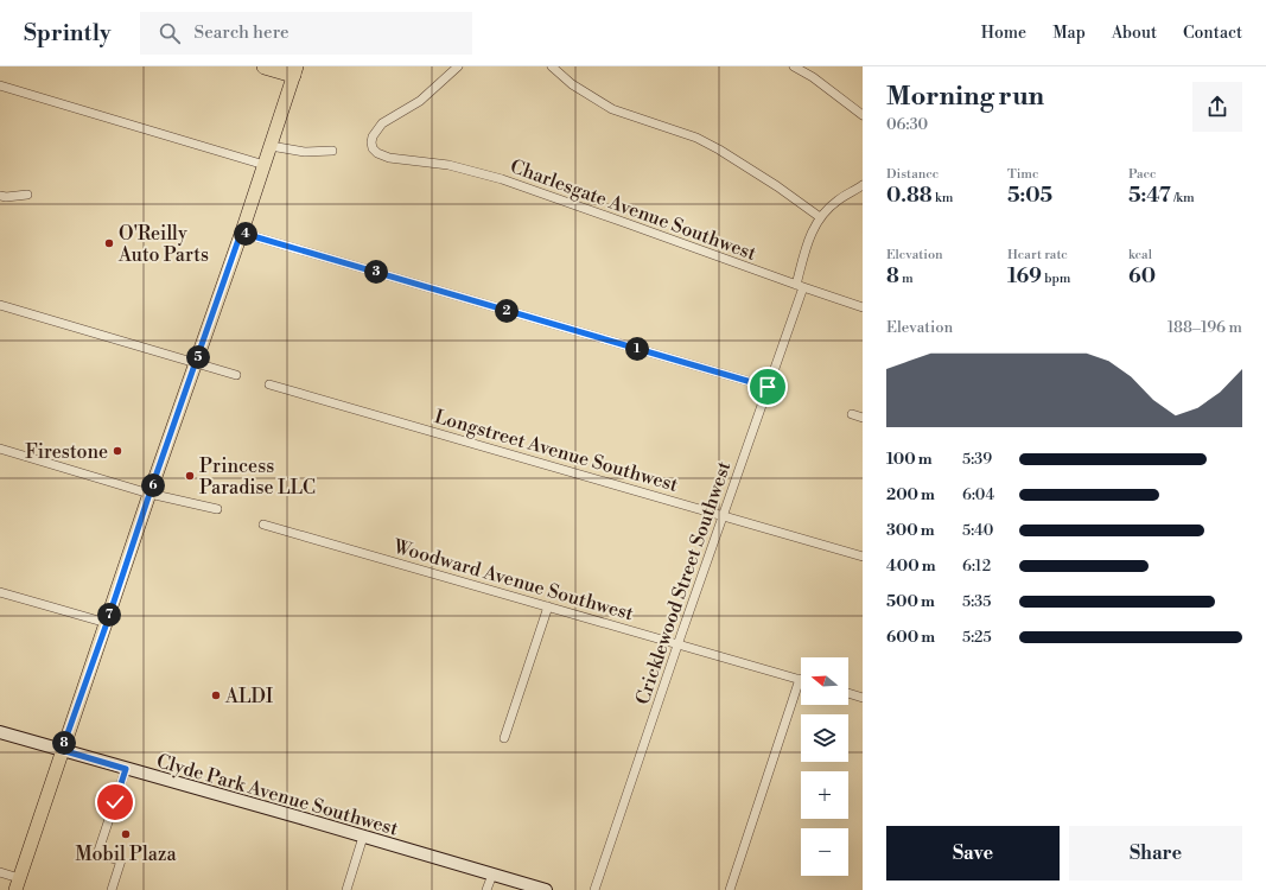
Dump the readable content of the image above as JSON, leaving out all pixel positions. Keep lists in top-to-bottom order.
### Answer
{
  "streets": {
    "main road": ["Clyde Park Avenue Southwest"],
    "street": [
      "Charlesgate Avenue Southwest",
      "Longstreet Avenue Southwest",
      "Woodward Avenue Southwest",
      "Cricklewood Street Southwest"
    ]
  },
  "crossings": [
    ["Charlesgate Avenue Southwest", "Cricklewood Street Southwest"],
    ["Longstreet Avenue Southwest", "Cricklewood Street Southwest"],
    ["Woodward Avenue Southwest", "Cricklewood Street Southwest"]
  ],
  "places": [
    "O'Reilly Auto Parts",
    "Firestone",
    "Princess Paradise LLC",
    "ALDI",
    "Mobil Plaza"
  ],
  "north": "left",
  "page": {
    "header": "Sprintly",
    "search": "Search here",
    "nav": [
      "Home",
      "Map",
      "About",
      "Contact"
    ],
    "heading": ["Morning run", "06:30"],
    "stats": [
      ["Distance", "0.88 km"],
      ["Time", "5:05"],
      ["Pace", "5:47 /km"],
      ["Elevation", "8 m"],
      ["Heart rate", "169 bpm"],
      ["kcal", "60"]
    ],
    "pins": [
      "4",
      "3",
      "2",
      "1",
      "5",
      "6",
      "7",
      "8"
    ],
    "chart": ["Elevation", "188–196 m"],
    "list": [
      {
        "name": "100 m",
        "note": "5:39"
      },
      {
        "name": "200 m",
        "note": "6:04"
      },
      {
        "name": "300 m",
        "note": "5:40"
      },
      {
        "name": "400 m",
        "note": "6:12"
      },
      {
        "name": "500 m",
        "note": "5:35"
      },
      {
        "name": "600 m",
        "note": "5:25"
      }
    ],
    "map_buttons": ["+", "−"],
    "buttons": ["Save", "Share"]
  }
}
